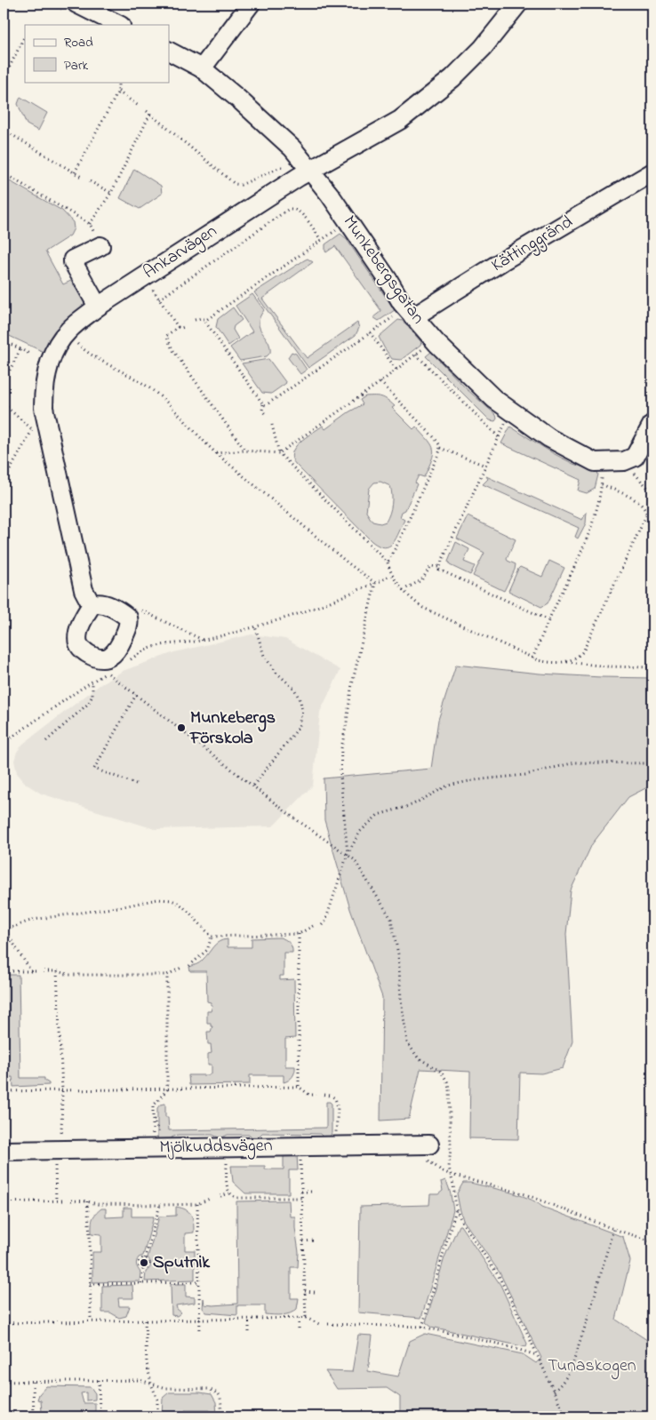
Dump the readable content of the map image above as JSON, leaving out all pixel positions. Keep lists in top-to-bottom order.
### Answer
{
  "streets": {
    "street": [
      "Kättinggränd",
      "Ankarvägen",
      "Munkebergsgatan",
      "Mjölkuddsvägen"
    ]
  },
  "crossings": [
    ["Kättinggränd", "Munkebergsgatan"],
    ["Ankarvägen", "Munkebergsgatan"]
  ],
  "parks": ["Tunaskogen"],
  "places": ["Munkebergs Förskola", "Sputnik"],
  "legend": ["Road", "Park"]
}
